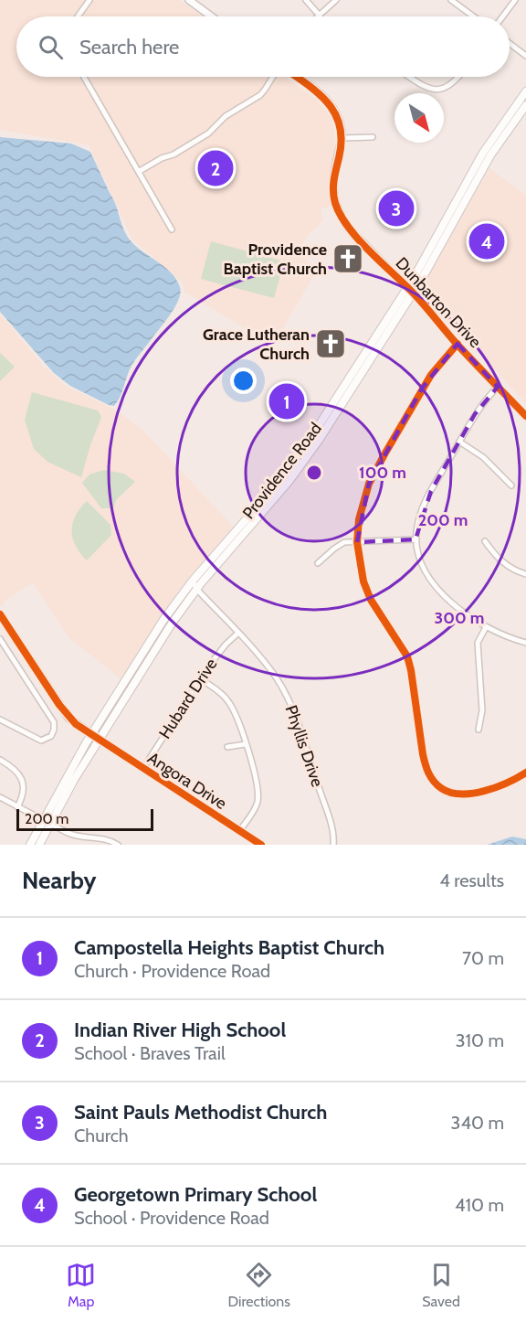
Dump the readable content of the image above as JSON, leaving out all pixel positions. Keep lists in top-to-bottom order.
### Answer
{
  "streets": {
    "main road": ["Providence Road"],
    "street": [
      "Dunbarton Drive",
      "Hubard Drive",
      "Phyllis Drive",
      "Angora Drive"
    ]
  },
  "crossings": [
    ["Dunbarton Drive", "Providence Road"],
    ["Providence Road", "Phyllis Drive"],
    ["Providence Road", "Angora Drive"],
    ["Hubard Drive", "Phyllis Drive"],
    ["Hubard Drive", "Angora Drive"]
  ],
  "places": {
    "church": ["Providence Baptist Church", "Grace Lutheran Church"]
  },
  "scale_bar": "200 m",
  "north": "bottom right",
  "page": {
    "search": "Search here",
    "pins": [
      "2",
      "3",
      "4",
      "1"
    ],
    "scale": "200 m",
    "heading": ["Nearby", "4 results"],
    "list": [
      {
        "mark": "1",
        "name": "Campostella Heights Baptist Church",
        "note": "Church · Providence Road",
        "value": "70 m"
      },
      {
        "mark": "2",
        "name": "Indian River High School",
        "note": "School · Braves Trail",
        "value": "310 m"
      },
      {
        "mark": "3",
        "name": "Saint Pauls Methodist Church",
        "note": "Church",
        "value": "340 m"
      },
      {
        "mark": "4",
        "name": "Georgetown Primary School",
        "note": "School · Providence Road",
        "value": "410 m"
      }
    ],
    "nav": ["Map", "Directions", "Saved"]
  },
  "rings": ["100 m", "200 m", "300 m"]
}
